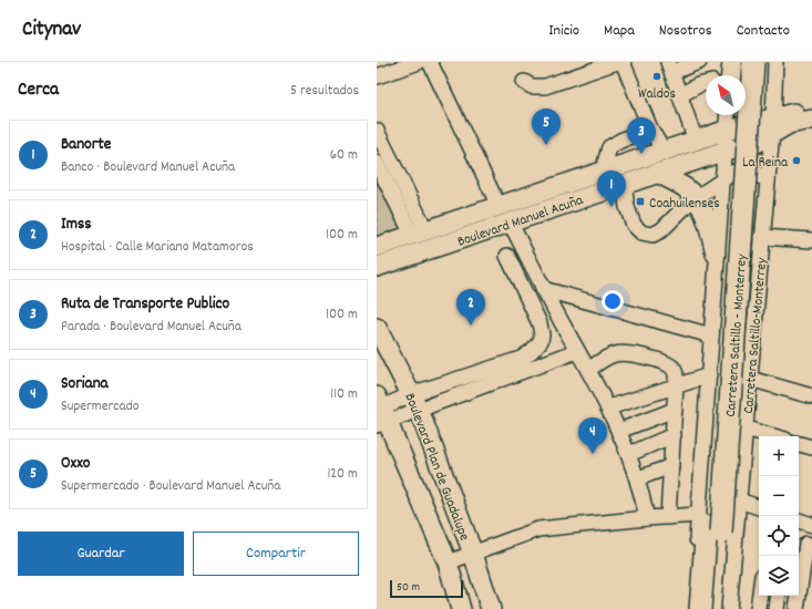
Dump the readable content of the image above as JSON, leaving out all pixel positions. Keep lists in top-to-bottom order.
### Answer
{
  "streets": {
    "highway": ["Carretera Saltillo - Monterrey"],
    "main road": ["Boulevard Manuel Acuña", "Boulevard Plan de Guadalupe"],
    "street": ["Carretera Saltillo-Monterrey"]
  },
  "crossings": [
    ["Boulevard Manuel Acuña", "Carretera Saltillo-Monterrey"]
  ],
  "places": {
    "other": ["Waldos", "La Reina"],
    "transit": ["Coahuilenses"]
  },
  "scale_bar": "50 m",
  "north": "top left",
  "page": {
    "header": "Citynav",
    "nav": [
      "Inicio",
      "Mapa",
      "Nosotros",
      "Contacto"
    ],
    "heading": ["Cerca", "5 resultados"],
    "pins": [
      "5",
      "3",
      "1",
      "2",
      "4"
    ],
    "list": [
      {
        "mark": "1",
        "name": "Banorte",
        "note": "Banco · Boulevard Manuel Acuña",
        "value": "60 m"
      },
      {
        "mark": "2",
        "name": "Imss",
        "note": "Hospital · Calle Mariano Matamoros",
        "value": "100 m"
      },
      {
        "mark": "3",
        "name": "Ruta de Transporte Publico",
        "note": "Parada · Boulevard Manuel Acuña",
        "value": "100 m"
      },
      {
        "mark": "4",
        "name": "Soriana",
        "note": "Supermercado",
        "value": "110 m"
      },
      {
        "mark": "5",
        "name": "Oxxo",
        "note": "Supermercado · Boulevard Manuel Acuña",
        "value": "120 m"
      }
    ],
    "map_buttons": ["+", "−"],
    "buttons": ["Guardar", "Compartir"],
    "scale": "50 m"
  }
}
